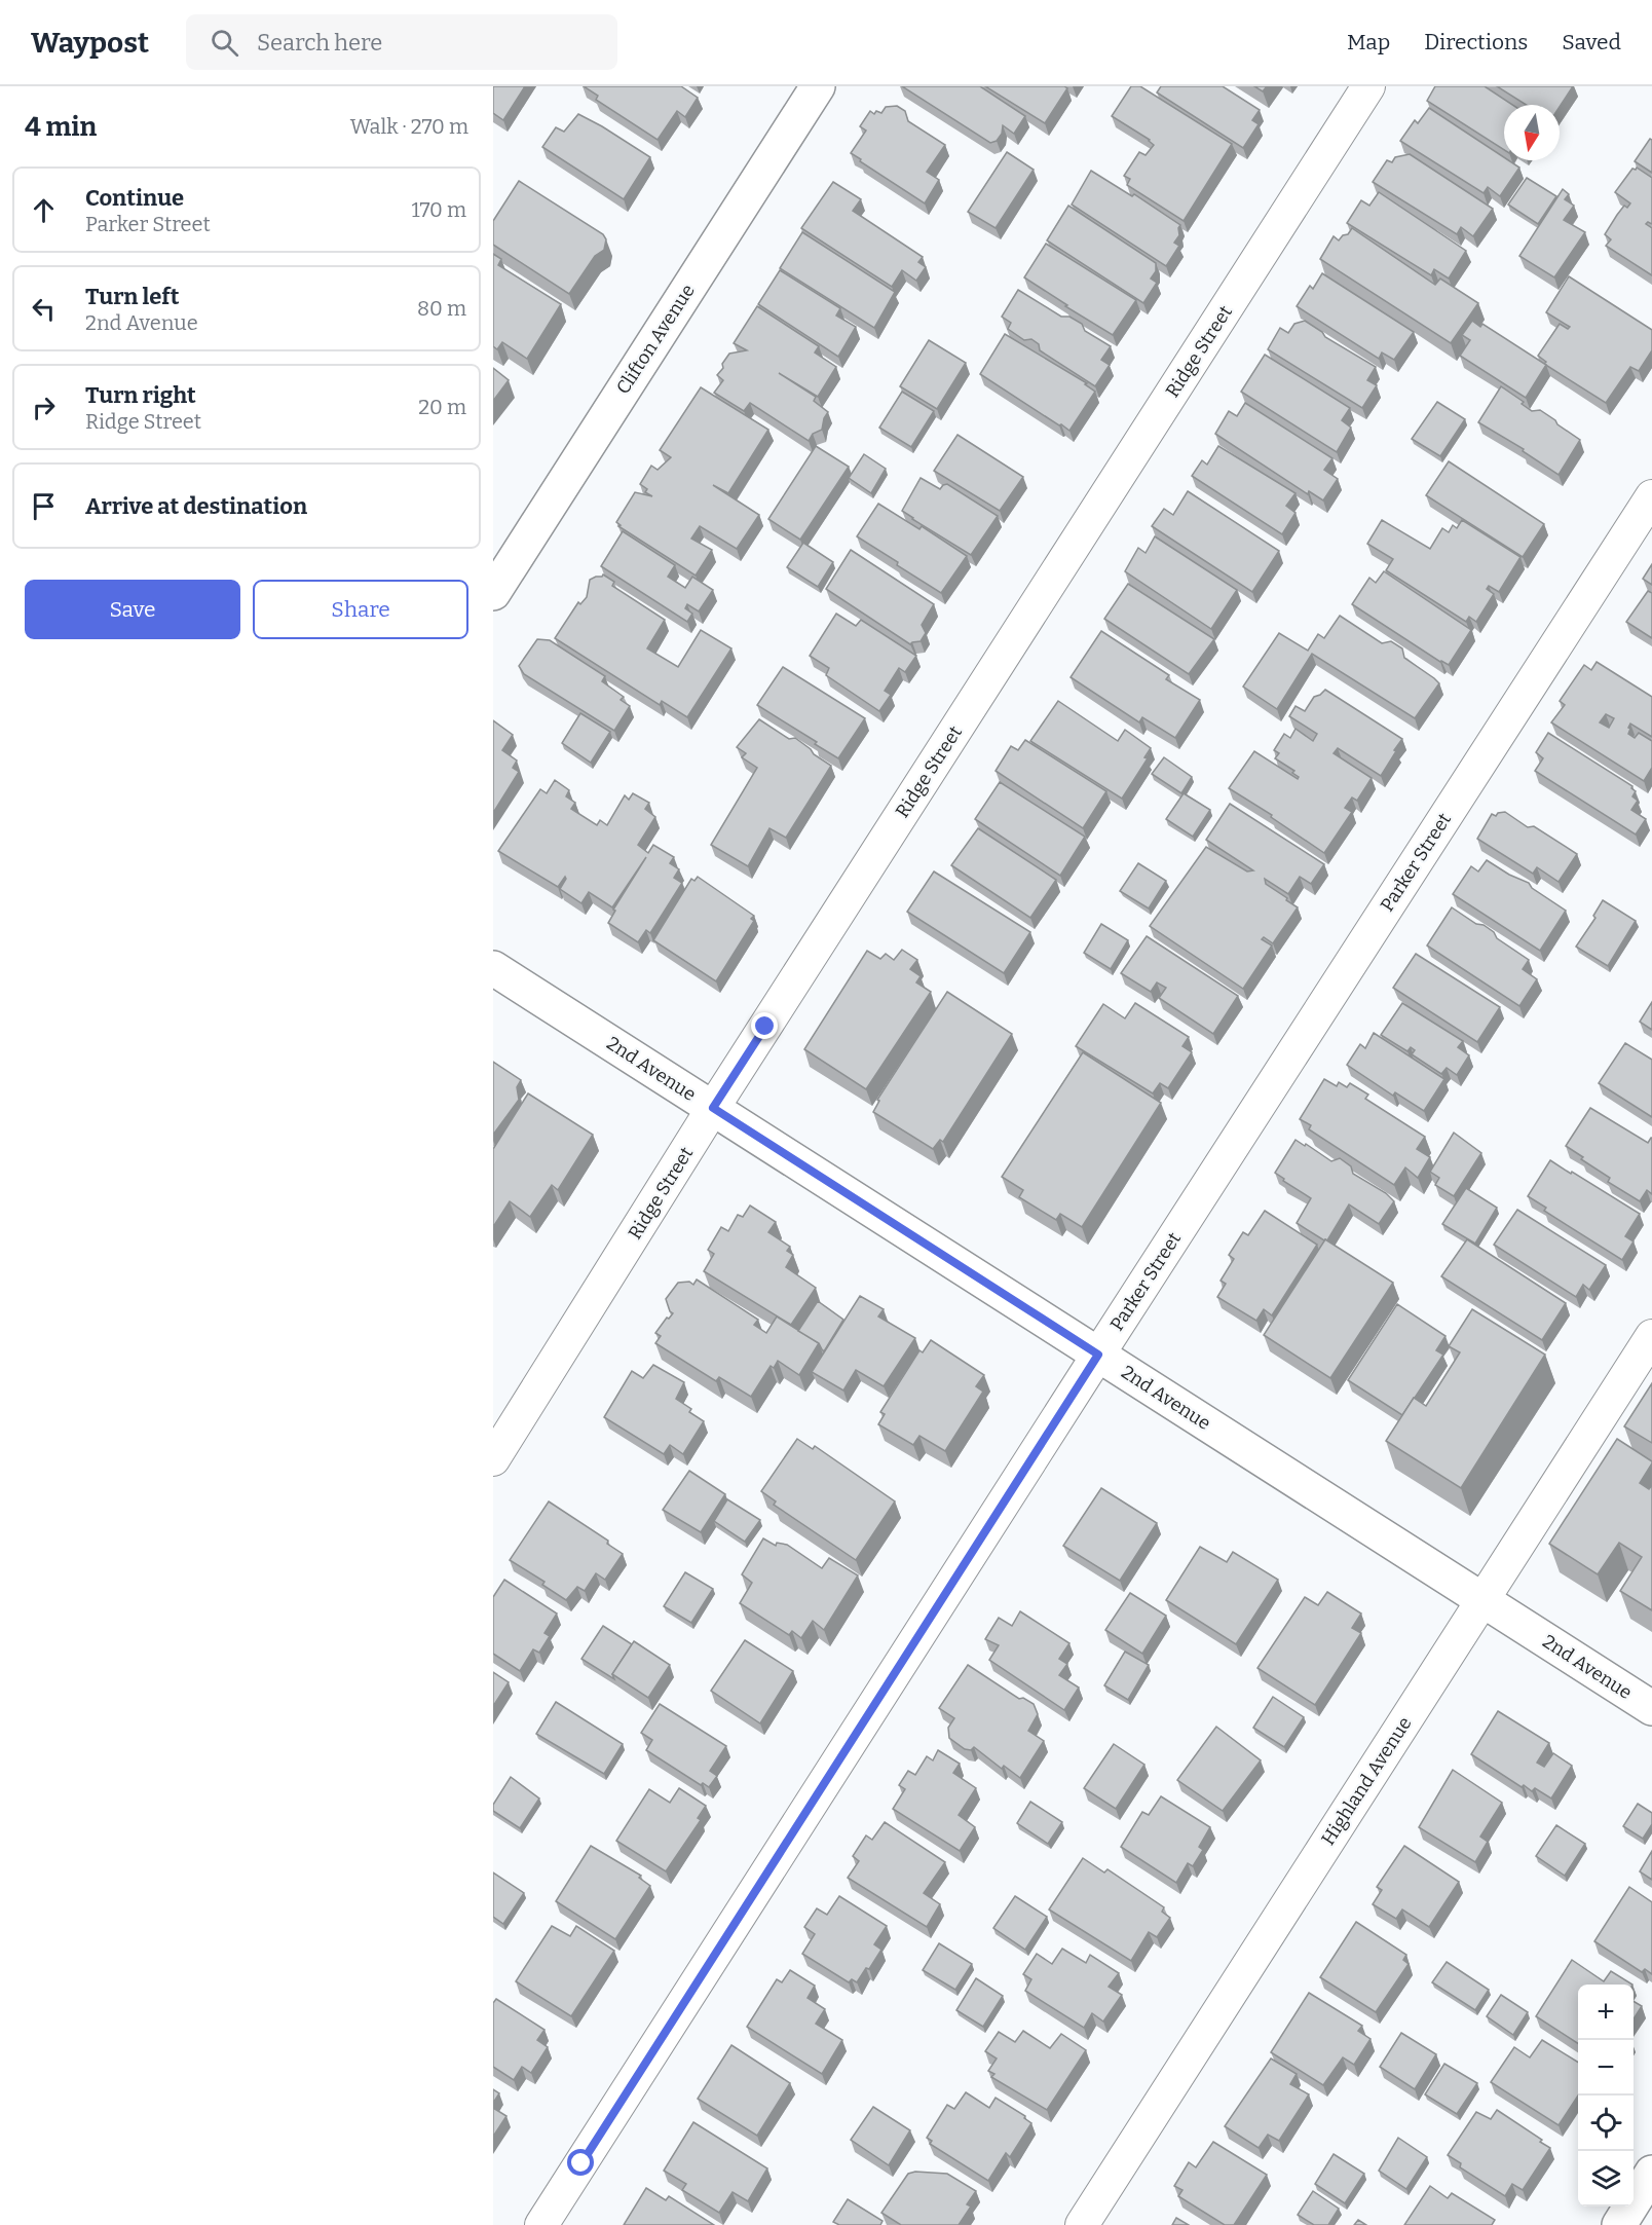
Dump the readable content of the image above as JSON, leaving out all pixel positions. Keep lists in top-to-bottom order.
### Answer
{
  "streets": {
    "street": [
      "Clifton Avenue",
      "Ridge Street",
      "Parker Street",
      "2nd Avenue",
      "Highland Avenue"
    ]
  },
  "crossings": [
    ["Ridge Street", "2nd Avenue"],
    ["Parker Street", "2nd Avenue"],
    ["2nd Avenue", "Highland Avenue"]
  ],
  "north": "bottom",
  "page": {
    "header": "Waypost",
    "search": "Search here",
    "nav": ["Map", "Directions", "Saved"],
    "heading": ["4 min", "Walk · 270 m"],
    "list": [
      ["Continue", "Parker Street", "170 m"],
      ["Turn left", "2nd Avenue", "80 m"],
      ["Turn right", "Ridge Street", "20 m"],
      "Arrive at destination"
    ],
    "buttons": ["Save", "Share"],
    "map_buttons": ["+", "−"]
  }
}
